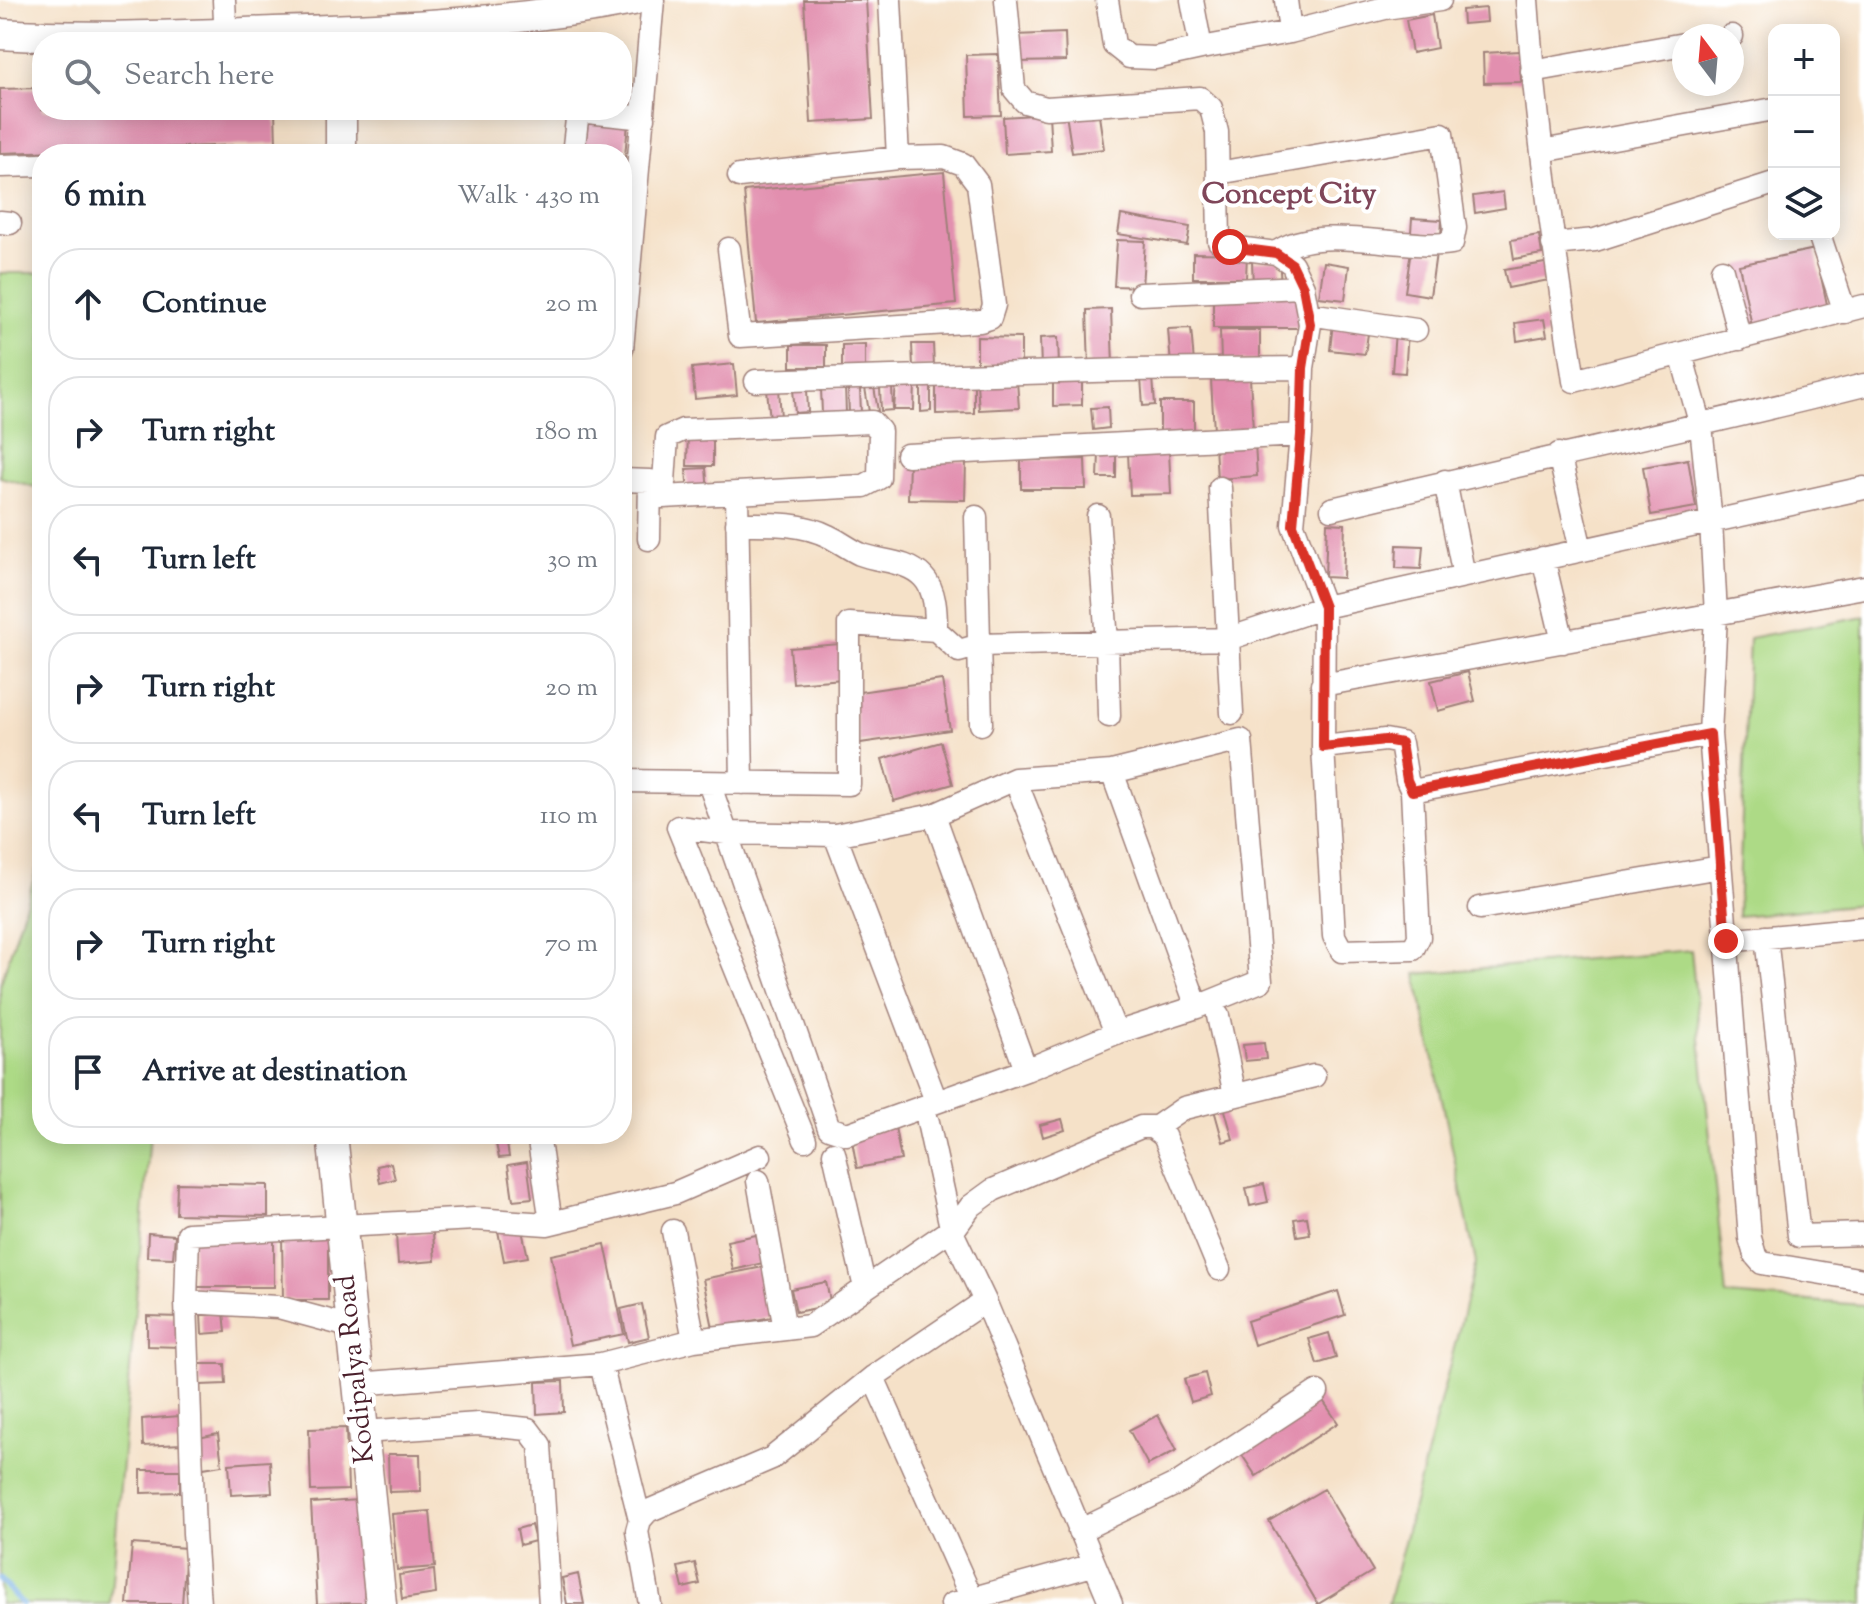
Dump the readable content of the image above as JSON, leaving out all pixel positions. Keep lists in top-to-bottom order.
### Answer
{
  "streets": {
    "main road": ["Kodipalya Road"]
  },
  "districts": ["Concept City"],
  "north": "top",
  "page": {
    "map_buttons": ["+", "−"],
    "search": "Search here",
    "heading": ["6 min", "Walk · 430 m"],
    "list": [
      ["Continue", "20 m"],
      ["Turn right", "180 m"],
      ["Turn left", "30 m"],
      ["Turn right", "20 m"],
      ["Turn left", "110 m"],
      ["Turn right", "70 m"],
      "Arrive at destination"
    ]
  }
}
